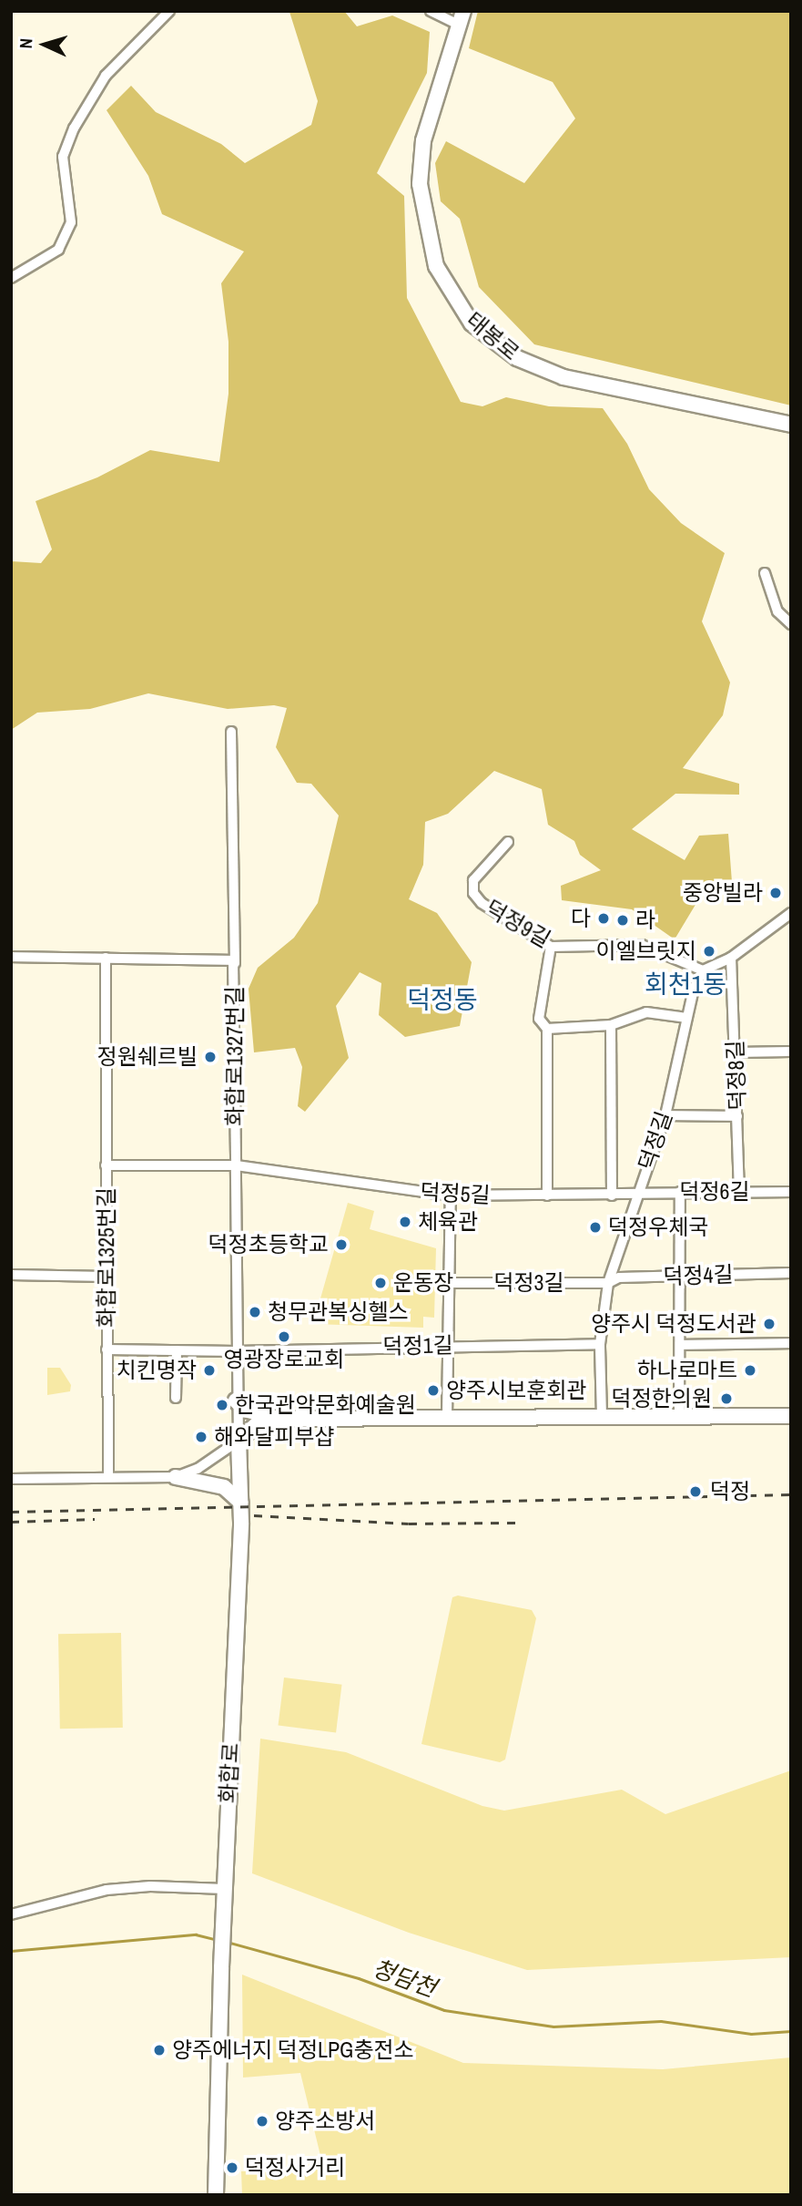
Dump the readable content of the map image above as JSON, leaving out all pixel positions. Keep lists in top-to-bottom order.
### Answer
{
  "streets": {
    "main road": ["태봉로", "화합로"],
    "street": [
      "덕정9길",
      "화합로1327번길",
      "덕정8길",
      "덕정길",
      "덕정6길",
      "덕정5길",
      "화합로1325번길",
      "덕정4길",
      "덕정3길",
      "덕정1길"
    ]
  },
  "crossings": [
    ["덕정9길", "덕정길"],
    ["화합로1327번길", "덕정5길"],
    ["화합로1327번길", "화합로1325번길"],
    ["화합로1327번길", "덕정1길"],
    ["화합로1327번길", "화합로"],
    ["덕정8길", "덕정6길"],
    ["덕정길", "덕정6길"],
    ["덕정길", "덕정5길"],
    ["덕정길", "덕정4길"],
    ["덕정길", "덕정3길"],
    ["덕정길", "덕정1길"],
    ["덕정6길", "덕정5길"],
    ["화합로1325번길", "덕정1길"],
    ["덕정4길", "덕정3길"]
  ],
  "districts": ["회천1동", "덕정동"],
  "water": ["청담천"],
  "places": [
    "중앙빌라",
    "다",
    "라",
    "이엘브릿지",
    "정원쉐르빌",
    "체육관",
    "덕정우체국",
    "덕정초등학교",
    "운동장",
    "청무관복싱헬스",
    "양주시 덕정도서관",
    "영광장로교회",
    "치킨명작",
    "하나로마트",
    "양주시보훈회관",
    "덕정한의원",
    "한국관악문화예술원",
    "해와달피부샵",
    "덕정",
    "양주에너지 덕정LPG충전소",
    "양주소방서",
    "덕정사거리"
  ],
  "north": "left"
}
